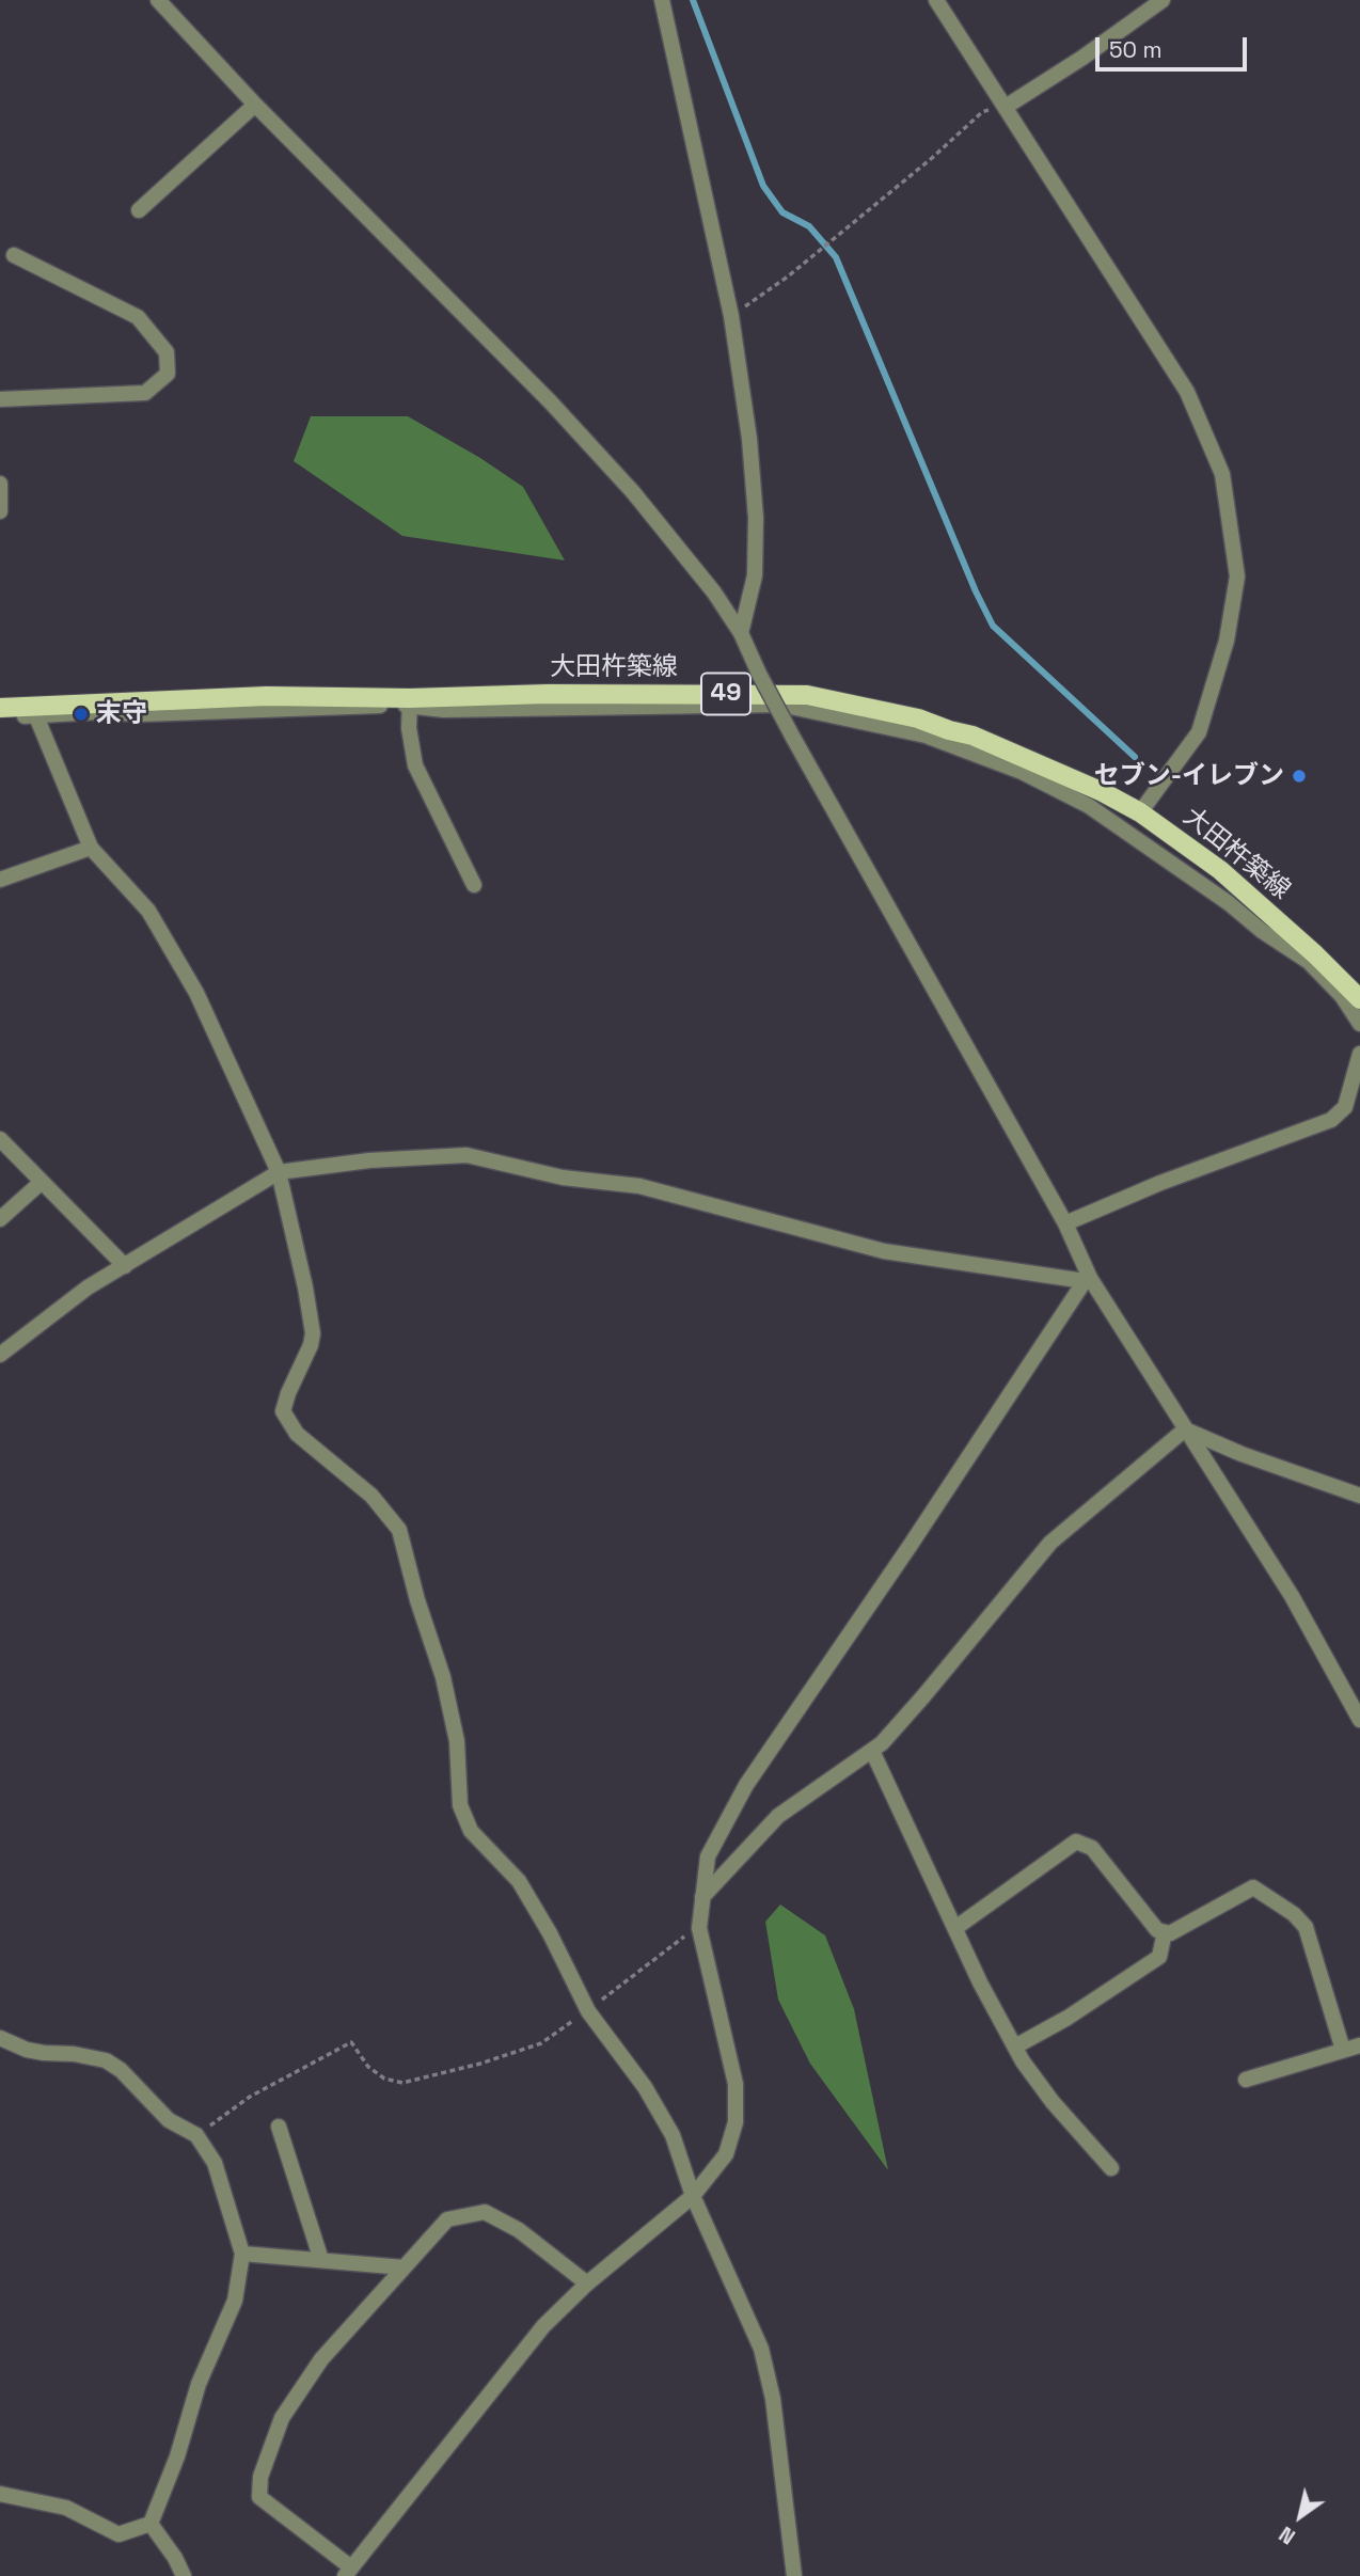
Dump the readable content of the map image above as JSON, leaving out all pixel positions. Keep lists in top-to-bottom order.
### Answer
{
  "streets": {
    "main road": ["大田杵築線", "49"]
  },
  "places": ["末守", "セブン-イレブン"],
  "scale_bar": "50 m",
  "north": "bottom left"
}
